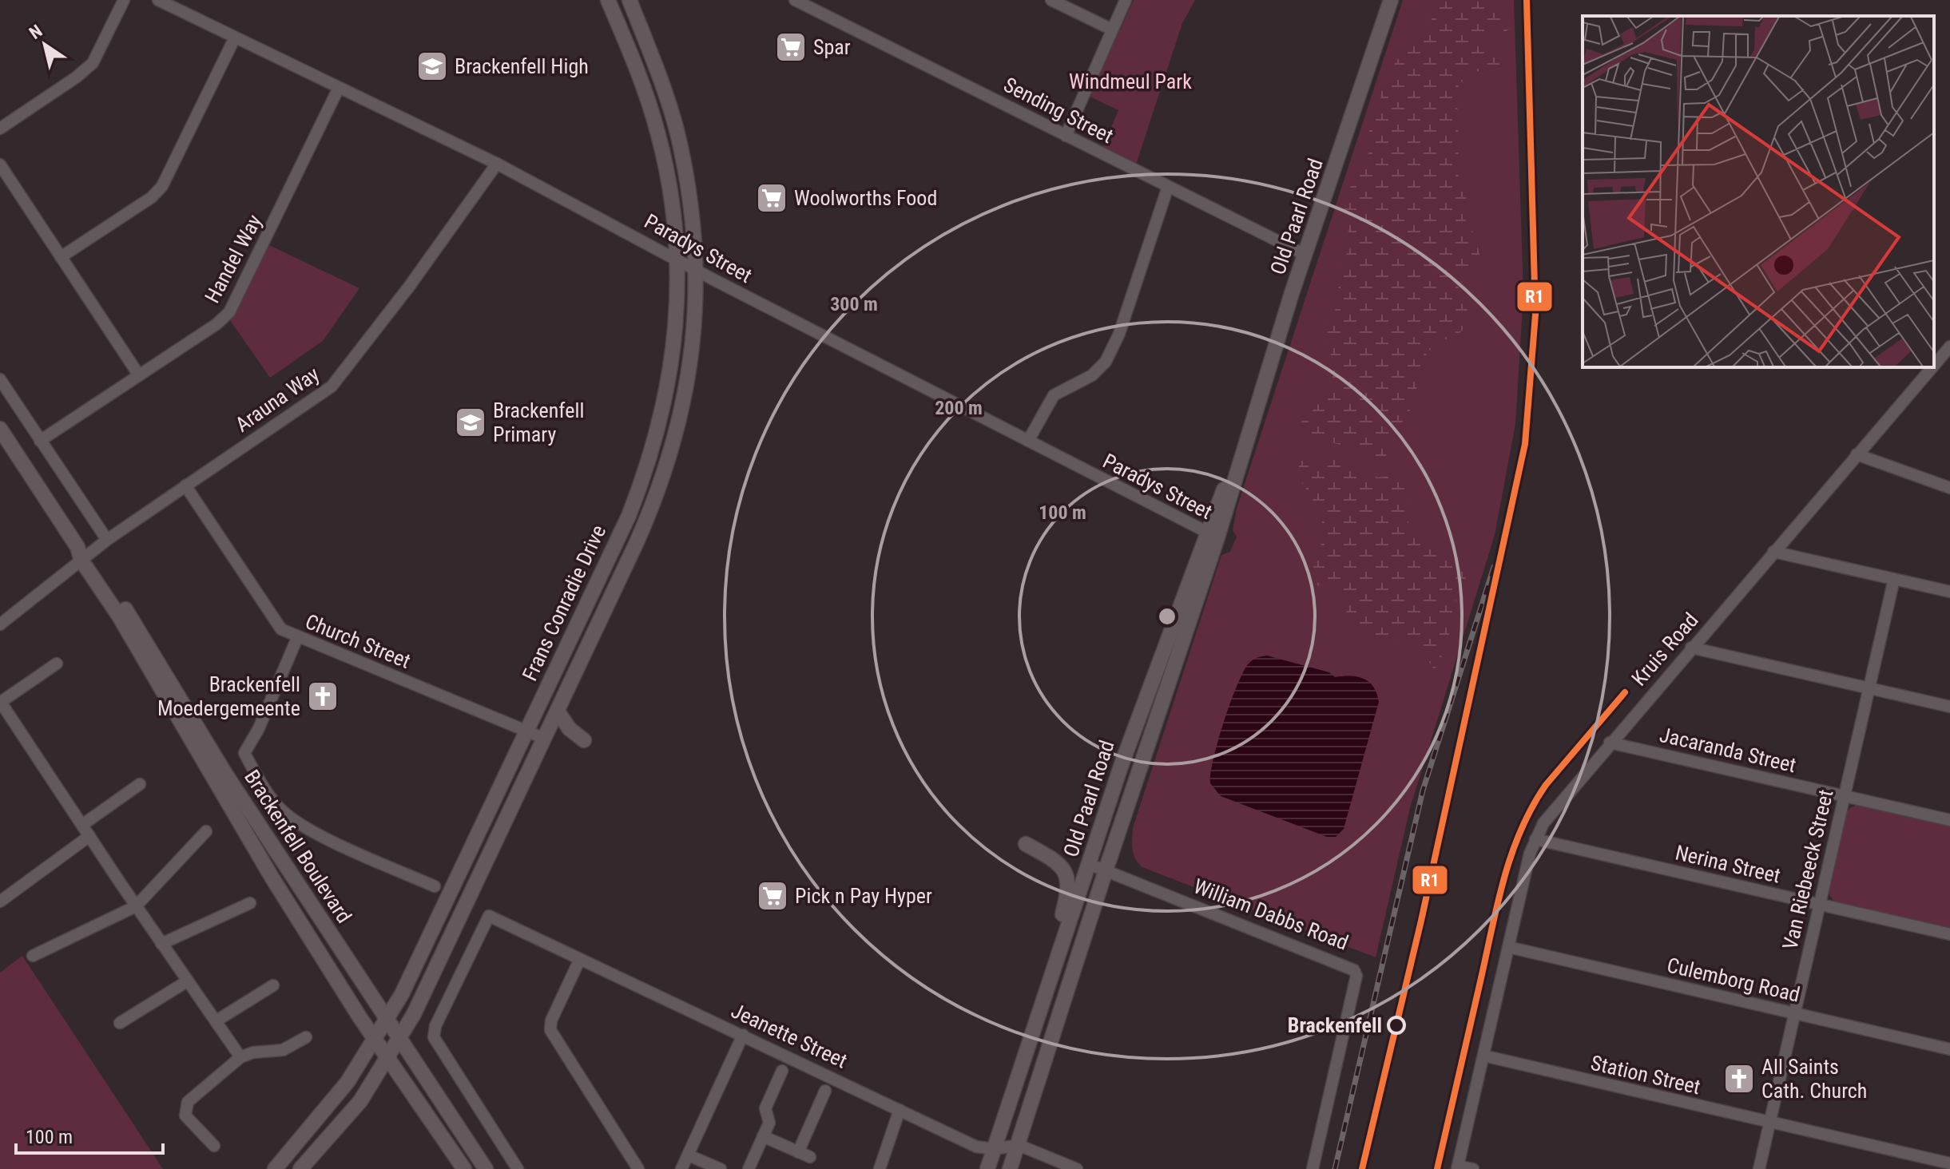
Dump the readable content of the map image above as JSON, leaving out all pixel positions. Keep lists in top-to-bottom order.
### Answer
{
  "streets": {
    "street": [
      "Sending Street",
      "Old Paarl Road",
      "Paradys Street",
      "Handel Way",
      "Arauna Way",
      "Frans Conradie Drive",
      "Church Street",
      "Kruis Road",
      "Jacaranda Street",
      "Brackenfell Boulevard",
      "Nerina Street",
      "Van Riebeeck Street",
      "William Dabbs Road",
      "Culemborg Road",
      "Jeanette Street",
      "Station Street"
    ]
  },
  "crossings": [
    ["Sending Street", "Old Paarl Road"],
    ["Old Paarl Road", "Paradys Street"],
    ["Old Paarl Road", "William Dabbs Road"],
    ["Old Paarl Road", "Jeanette Street"],
    ["Paradys Street", "Handel Way"],
    ["Paradys Street", "Arauna Way"],
    ["Paradys Street", "Frans Conradie Drive"],
    ["Arauna Way", "Church Street"],
    ["Arauna Way", "Brackenfell Boulevard"],
    ["Frans Conradie Drive", "Church Street"],
    ["Frans Conradie Drive", "Brackenfell Boulevard"],
    ["Kruis Road", "Jacaranda Street"],
    ["Kruis Road", "Nerina Street"],
    ["Kruis Road", "Culemborg Road"],
    ["Kruis Road", "Station Street"],
    ["Jacaranda Street", "Van Riebeeck Street"],
    ["Nerina Street", "Van Riebeeck Street"],
    ["Van Riebeeck Street", "Culemborg Road"],
    ["Van Riebeeck Street", "Station Street"]
  ],
  "parks": ["Windmeul Park"],
  "places": {
    "supermarket": ["Spar", "Woolworths Food", "Pick n Pay Hyper"],
    "school or university": ["Brackenfell High", "Brackenfell Primary"],
    "church": ["Brackenfell Moedergemeente", "All Saints Cath. Church"],
    "other": ["Brackenfell"]
  },
  "lines": ["transit line R1"],
  "scale_bar": "100 m",
  "north": "top left",
  "rings": ["300 m", "200 m", "100 m"]
}
